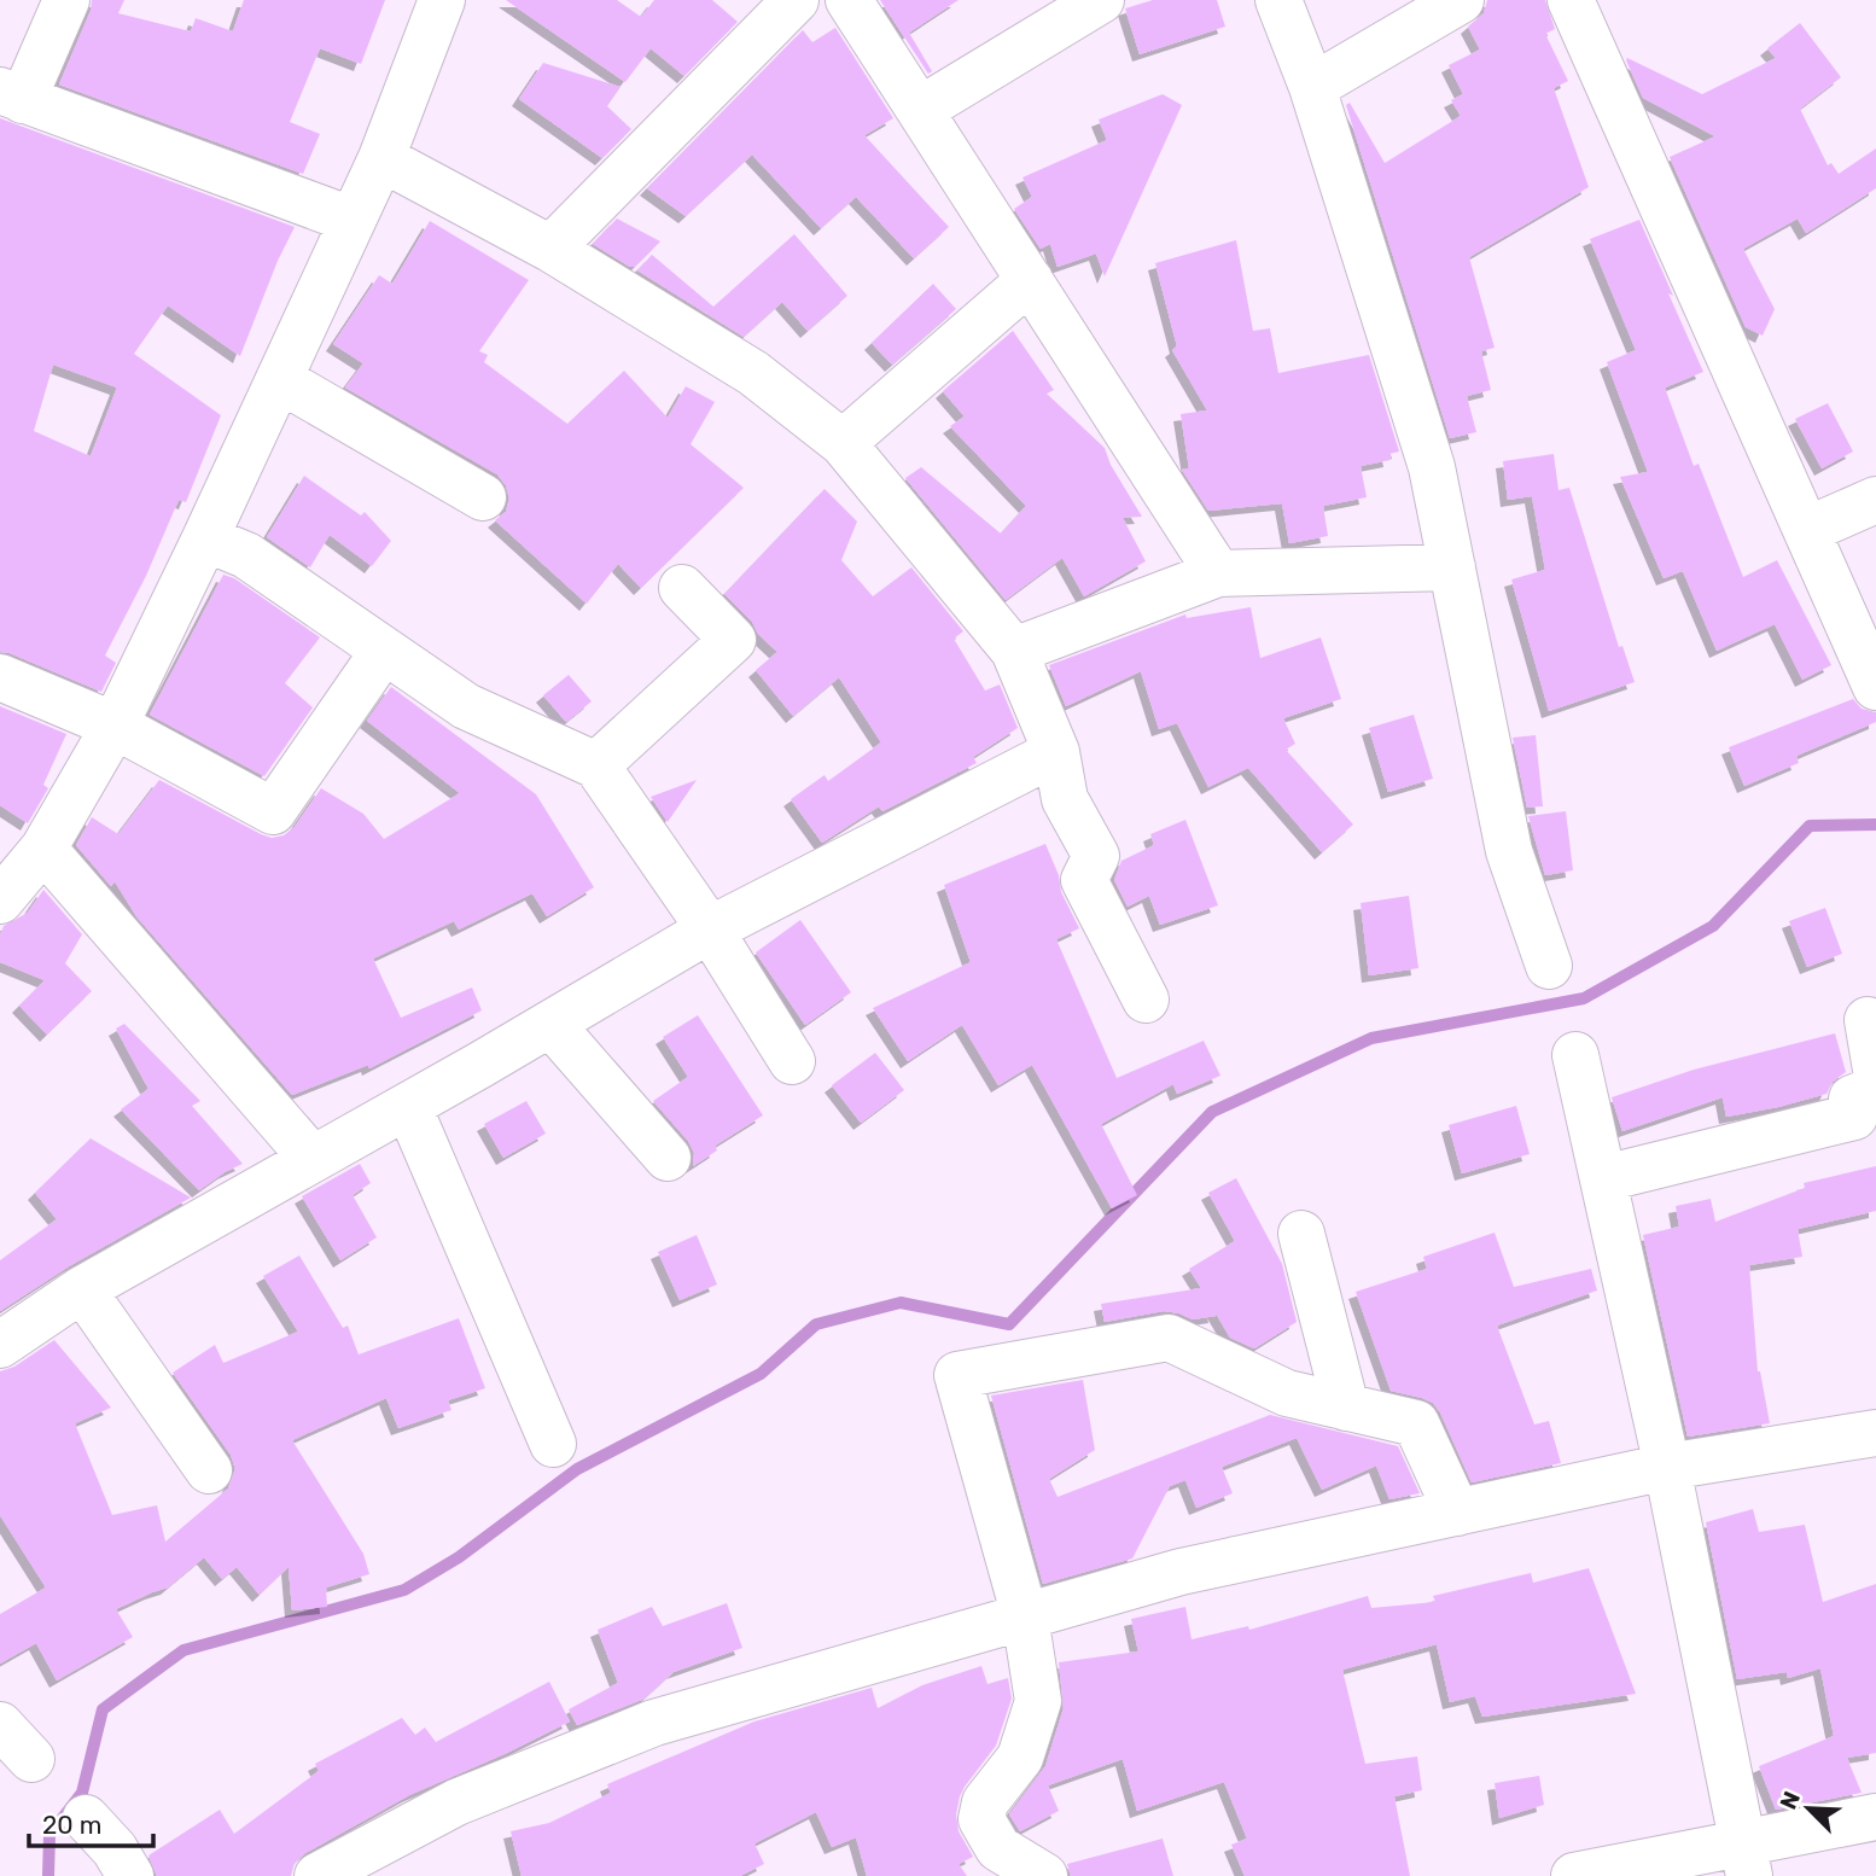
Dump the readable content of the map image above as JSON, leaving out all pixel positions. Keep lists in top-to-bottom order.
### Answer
{
  "scale_bar": "20 m",
  "north": "top left"
}
